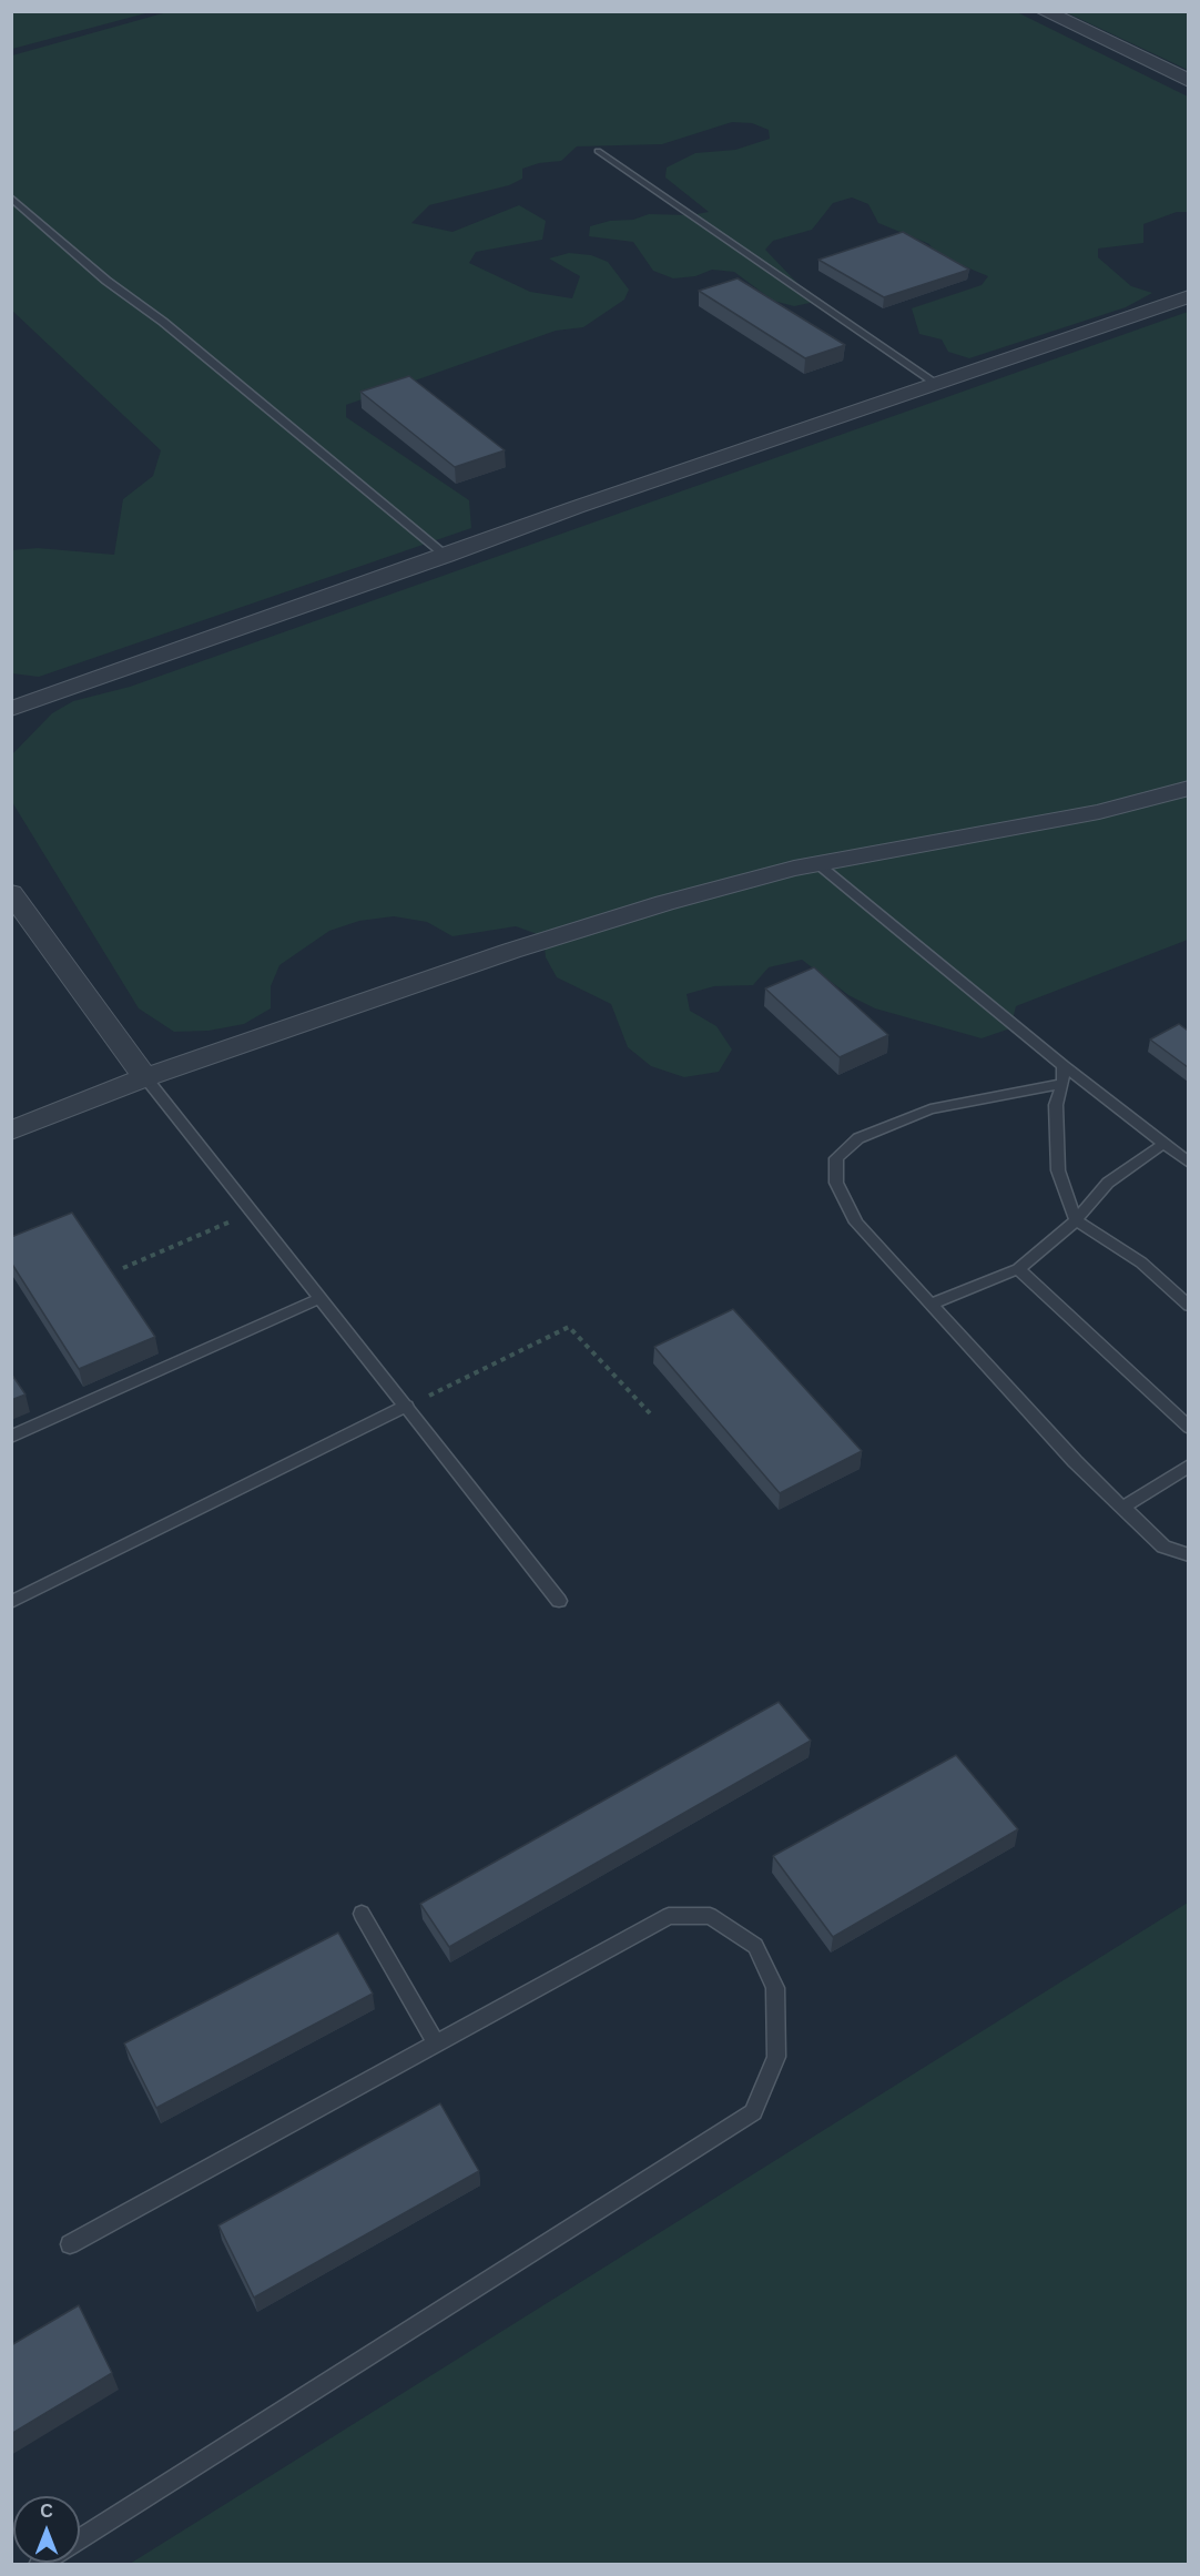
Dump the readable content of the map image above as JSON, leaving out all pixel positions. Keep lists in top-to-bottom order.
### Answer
{
  "north": "top"
}
